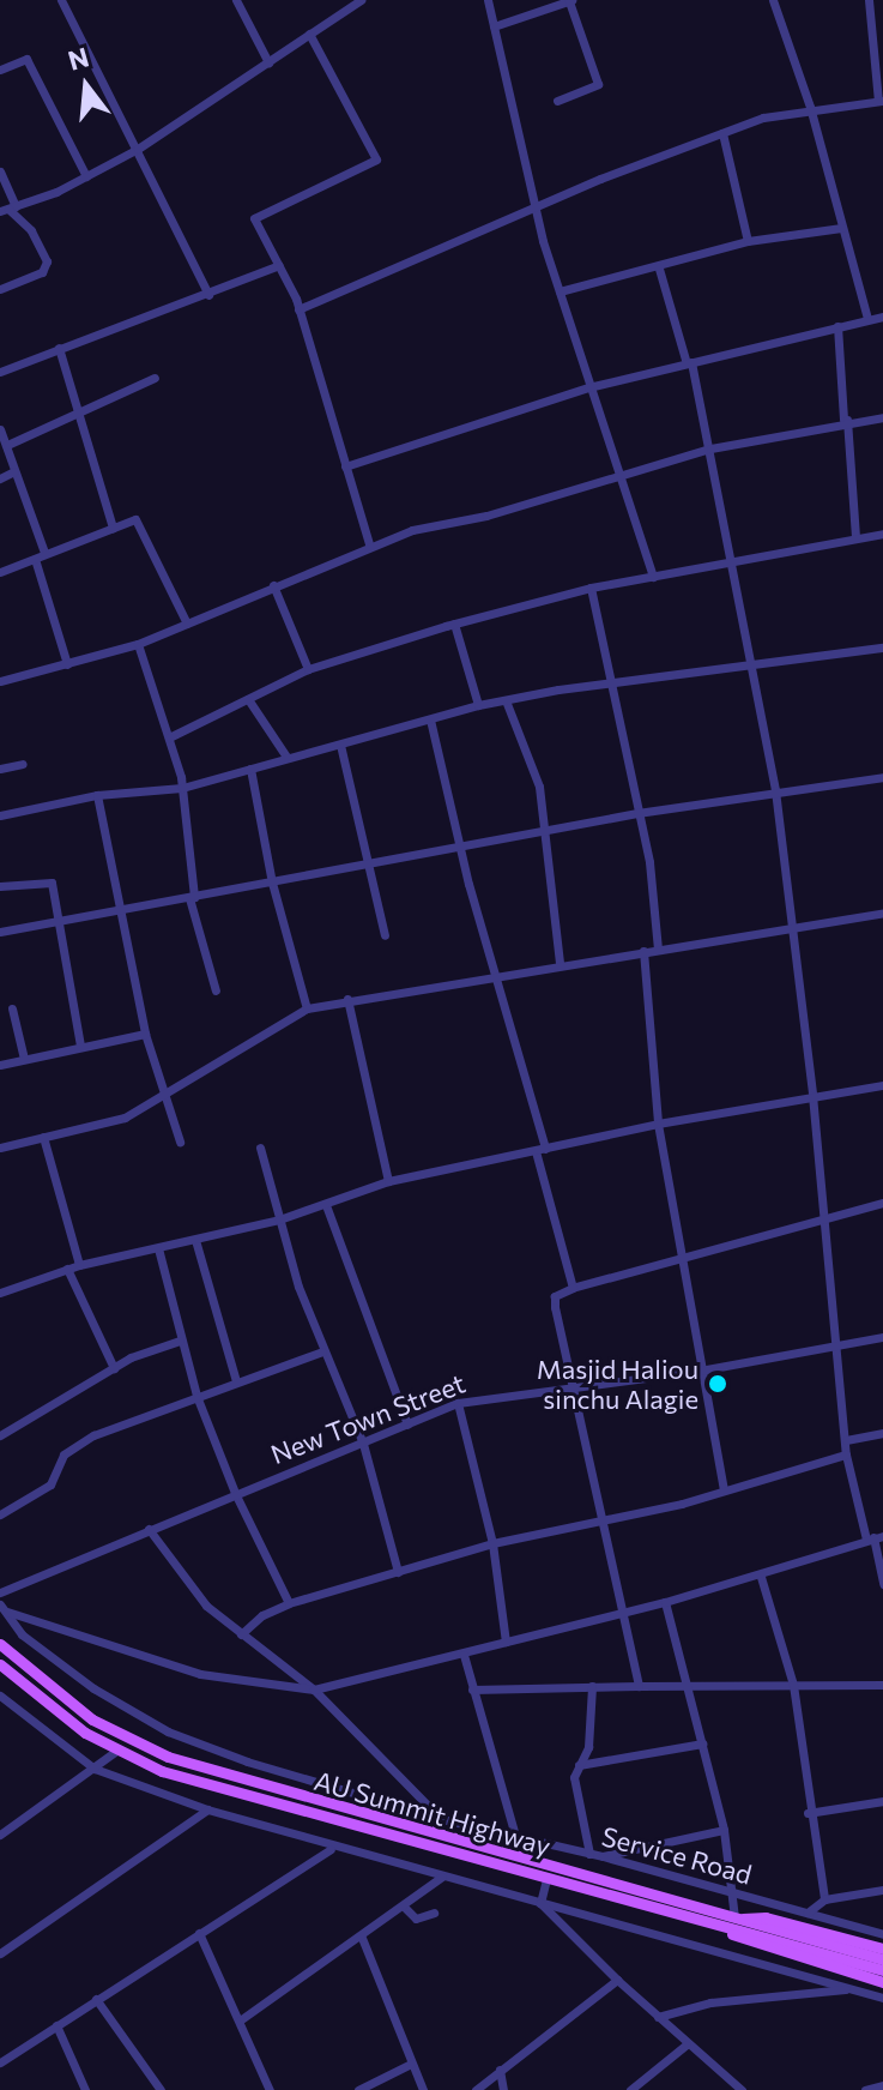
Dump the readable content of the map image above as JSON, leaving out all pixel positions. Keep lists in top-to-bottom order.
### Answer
{
  "streets": {
    "main road": ["AU Summit Highway"],
    "street": ["New Town Street", "Service Road"]
  },
  "places": ["Masjid Haliou sinchu Alagie"],
  "north": "top"
}
